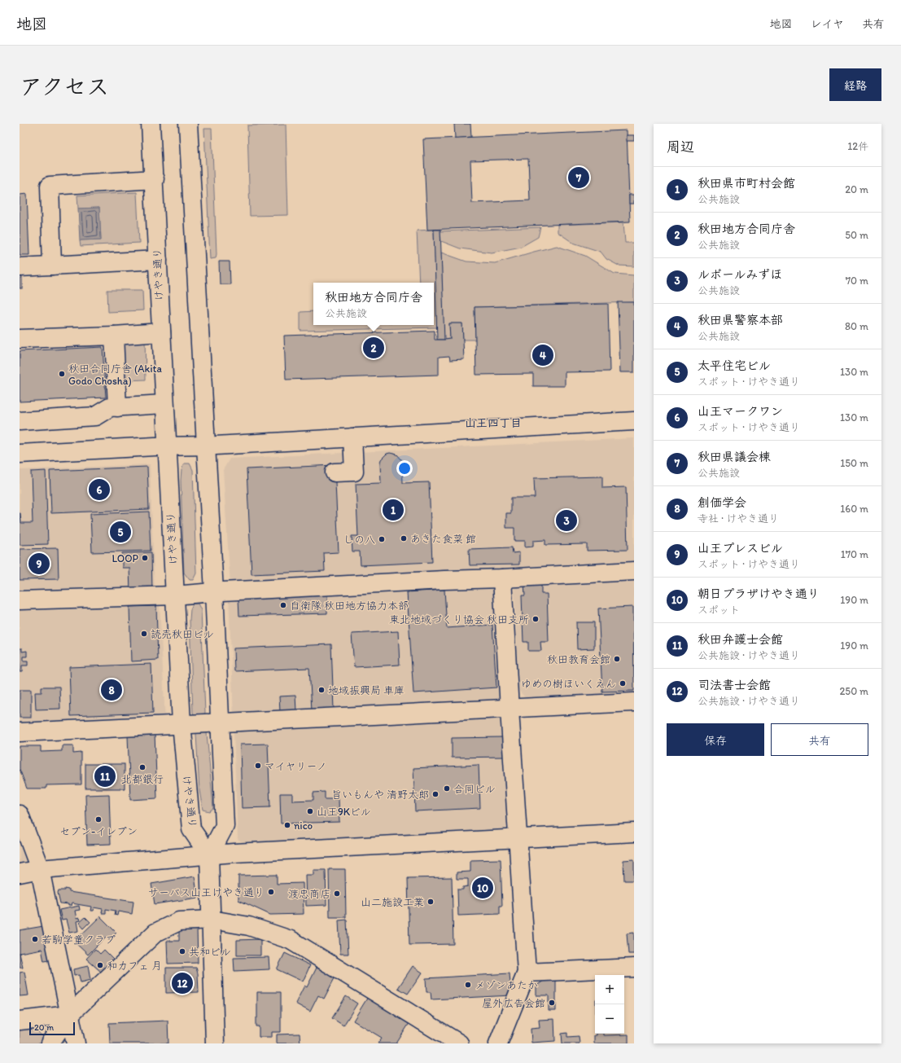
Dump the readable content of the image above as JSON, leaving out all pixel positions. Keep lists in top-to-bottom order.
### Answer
{
  "streets": {
    "street": ["けやき通り"]
  },
  "districts": ["山王四丁目"],
  "places": [
    "秋田合同庁舎 (Akita Godo Chosha)",
    "あきた食菜 館",
    "しの八",
    "LOOP",
    "自衛隊 秋田地方協力本部",
    "東北地域づくり協会 秋田支所",
    "読売秋田ビル",
    "秋田教育会館",
    "ゆめの樹ほいくえん",
    "地域振興局 車庫",
    "マイヤリーノ",
    "北都銀行",
    "合同ビル",
    "旨いもんや 清野太郎",
    "山王9Kビル",
    "セブン-イレブン",
    "nico",
    "サーパス山王けやき通り",
    "渡忠商店",
    "山二施設工業",
    "若駒学童クラブ",
    "共和ビル",
    "和カフェ 月",
    "メゾンあたか",
    "屋外広告会館"
  ],
  "scale_bar": "20 m",
  "page": {
    "header": "地図",
    "nav": ["地図", "レイヤ", "共有"],
    "title": "アクセス",
    "buttons": [
      "経路",
      ["保存", "共有"]
    ],
    "heading": ["周辺", "12件"],
    "pins": [
      "7",
      "2",
      "4",
      "6",
      "1",
      "3",
      "5",
      "9",
      "8",
      "11",
      "10",
      "12"
    ],
    "list": [
      {
        "mark": "1",
        "name": "秋田県市町村会館",
        "note": "公共施設",
        "value": "20 m"
      },
      {
        "mark": "2",
        "name": "秋田地方合同庁舎",
        "note": "公共施設",
        "value": "50 m"
      },
      {
        "mark": "3",
        "name": "ルポールみずほ",
        "note": "公共施設",
        "value": "70 m"
      },
      {
        "mark": "4",
        "name": "秋田県警察本部",
        "note": "公共施設",
        "value": "80 m"
      },
      {
        "mark": "5",
        "name": "太平住宅ビル",
        "note": "スポット · けやき通り",
        "value": "130 m"
      },
      {
        "mark": "6",
        "name": "山王マークワン",
        "note": "スポット · けやき通り",
        "value": "130 m"
      },
      {
        "mark": "7",
        "name": "秋田県議会棟",
        "note": "公共施設",
        "value": "150 m"
      },
      {
        "mark": "8",
        "name": "創価学会",
        "note": "寺社 · けやき通り",
        "value": "160 m"
      },
      {
        "mark": "9",
        "name": "山王プレスビル",
        "note": "スポット · けやき通り",
        "value": "170 m"
      },
      {
        "mark": "10",
        "name": "朝日プラザけやき通り",
        "note": "スポット",
        "value": "190 m"
      },
      {
        "mark": "11",
        "name": "秋田弁護士会館",
        "note": "公共施設 · けやき通り",
        "value": "190 m"
      },
      {
        "mark": "12",
        "name": "司法書士会館",
        "note": "公共施設 · けやき通り",
        "value": "250 m"
      }
    ],
    "popup": ["秋田地方合同庁舎", "公共施設"],
    "map_buttons": ["+", "−"],
    "scale": "20 m"
  }
}
